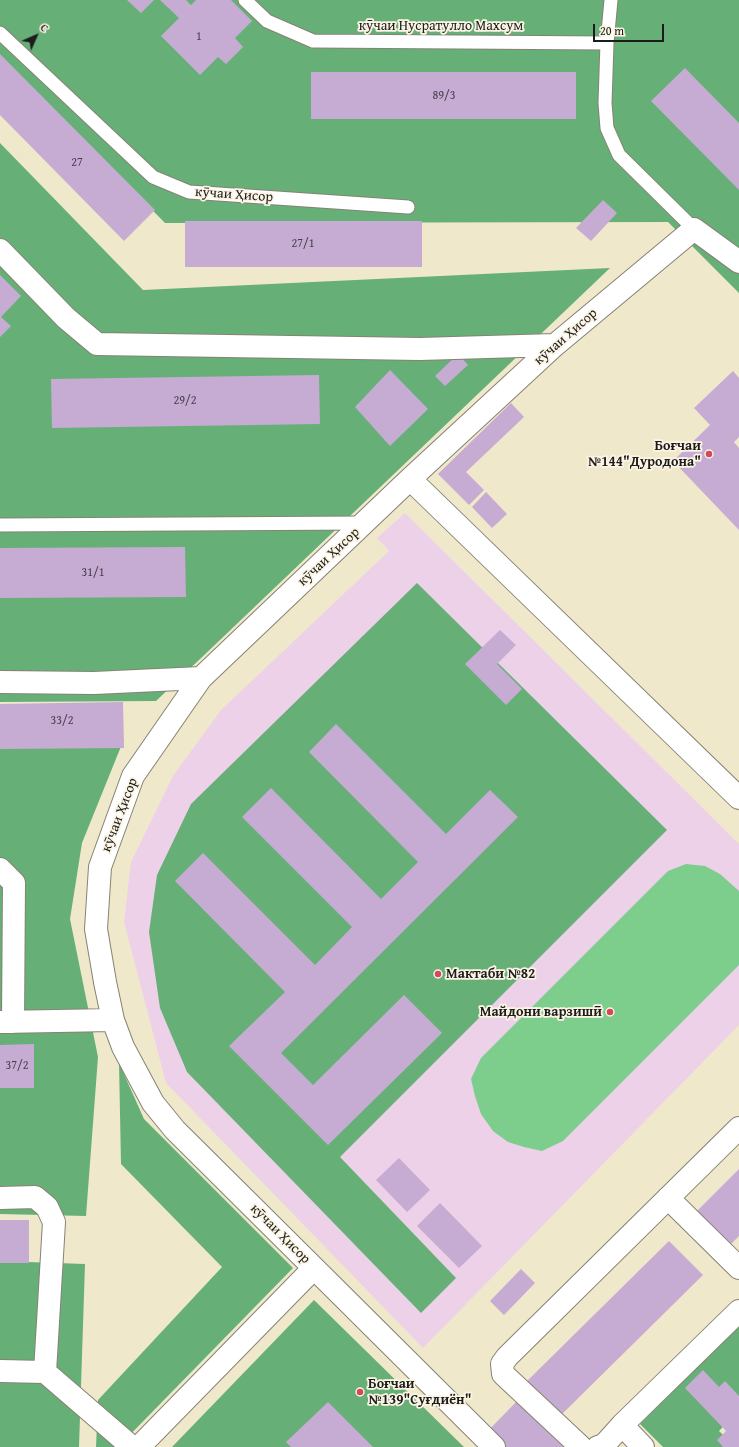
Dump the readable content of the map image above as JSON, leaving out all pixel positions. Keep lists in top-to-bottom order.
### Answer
{
  "streets": {
    "street": ["кӯчаи Ҳисор"],
    "lane": ["кӯчаи Hусратулло Махсум"]
  },
  "places": [
    "Боғчаи №144\"Дуродона\"",
    "Мактаби №82",
    "Майдони варзишӣ",
    "Боғчаи №139\"Суғдиён\""
  ],
  "house_numbers": [
    "1",
    "89/3",
    "27",
    "27/1",
    "29/2",
    "31/1",
    "33/2",
    "37/2"
  ],
  "scale_bar": "20 m",
  "north": "top right"
}
